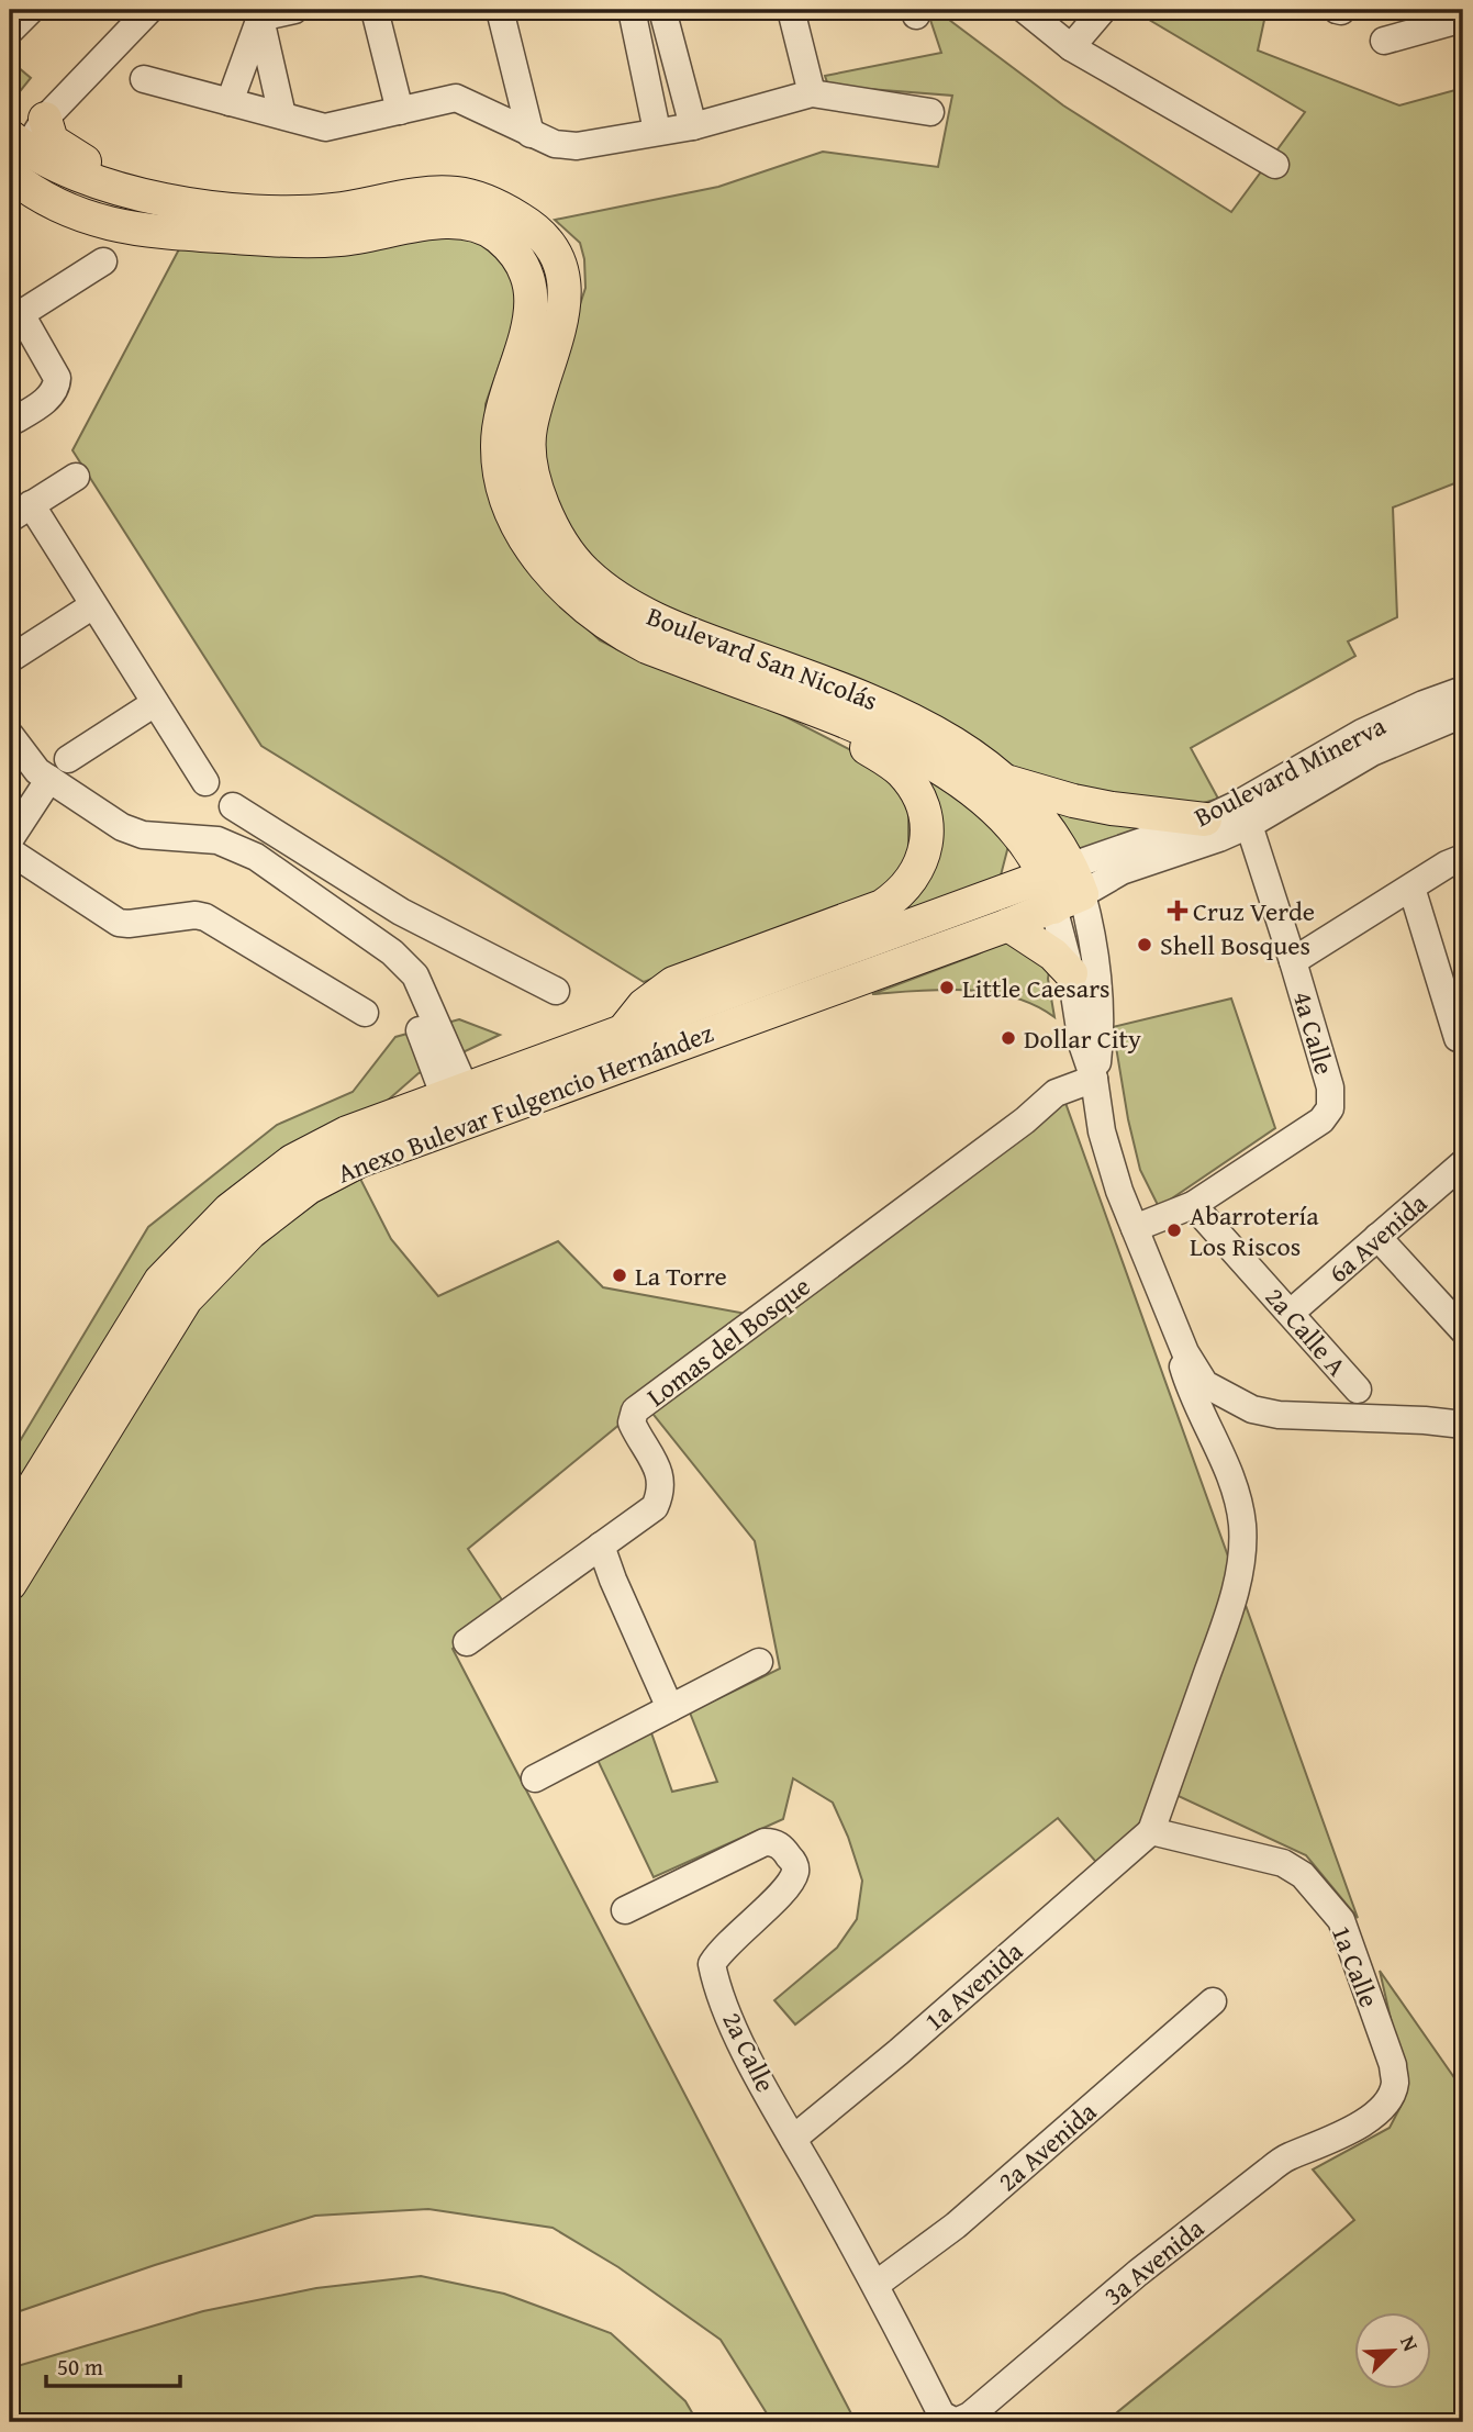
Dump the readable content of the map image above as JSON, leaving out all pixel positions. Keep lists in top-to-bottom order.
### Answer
{
  "streets": {
    "main road": ["Boulevard San Nicolás", "Anexo Bulevar Fulgencio Hernández"],
    "street": [
      "Boulevard Minerva",
      "4a Calle",
      "6a Avenida",
      "2a Calle A",
      "Lomas del Bosque",
      "1a Calle",
      "1a Avenida",
      "2a Calle",
      "2a Avenida",
      "3a Avenida"
    ]
  },
  "crossings": [
    ["Boulevard San Nicolás", "Boulevard Minerva"],
    ["Boulevard San Nicolás", "Anexo Bulevar Fulgencio Hernández"],
    ["Boulevard Minerva", "4a Calle"],
    ["Boulevard Minerva", "Anexo Bulevar Fulgencio Hernández"],
    ["4a Calle", "2a Calle A"],
    ["6a Avenida", "2a Calle A"],
    ["1a Calle", "1a Avenida"],
    ["1a Calle", "3a Avenida"],
    ["1a Avenida", "2a Calle"],
    ["2a Calle", "2a Avenida"],
    ["2a Calle", "3a Avenida"]
  ],
  "places": {
    "health": ["Cruz Verde"],
    "other": [
      "Shell Bosques",
      "Little Caesars",
      "Dollar City",
      "Abarrotería Los Riscos",
      "La Torre"
    ]
  },
  "scale_bar": "50 m",
  "north": "top right"
}
